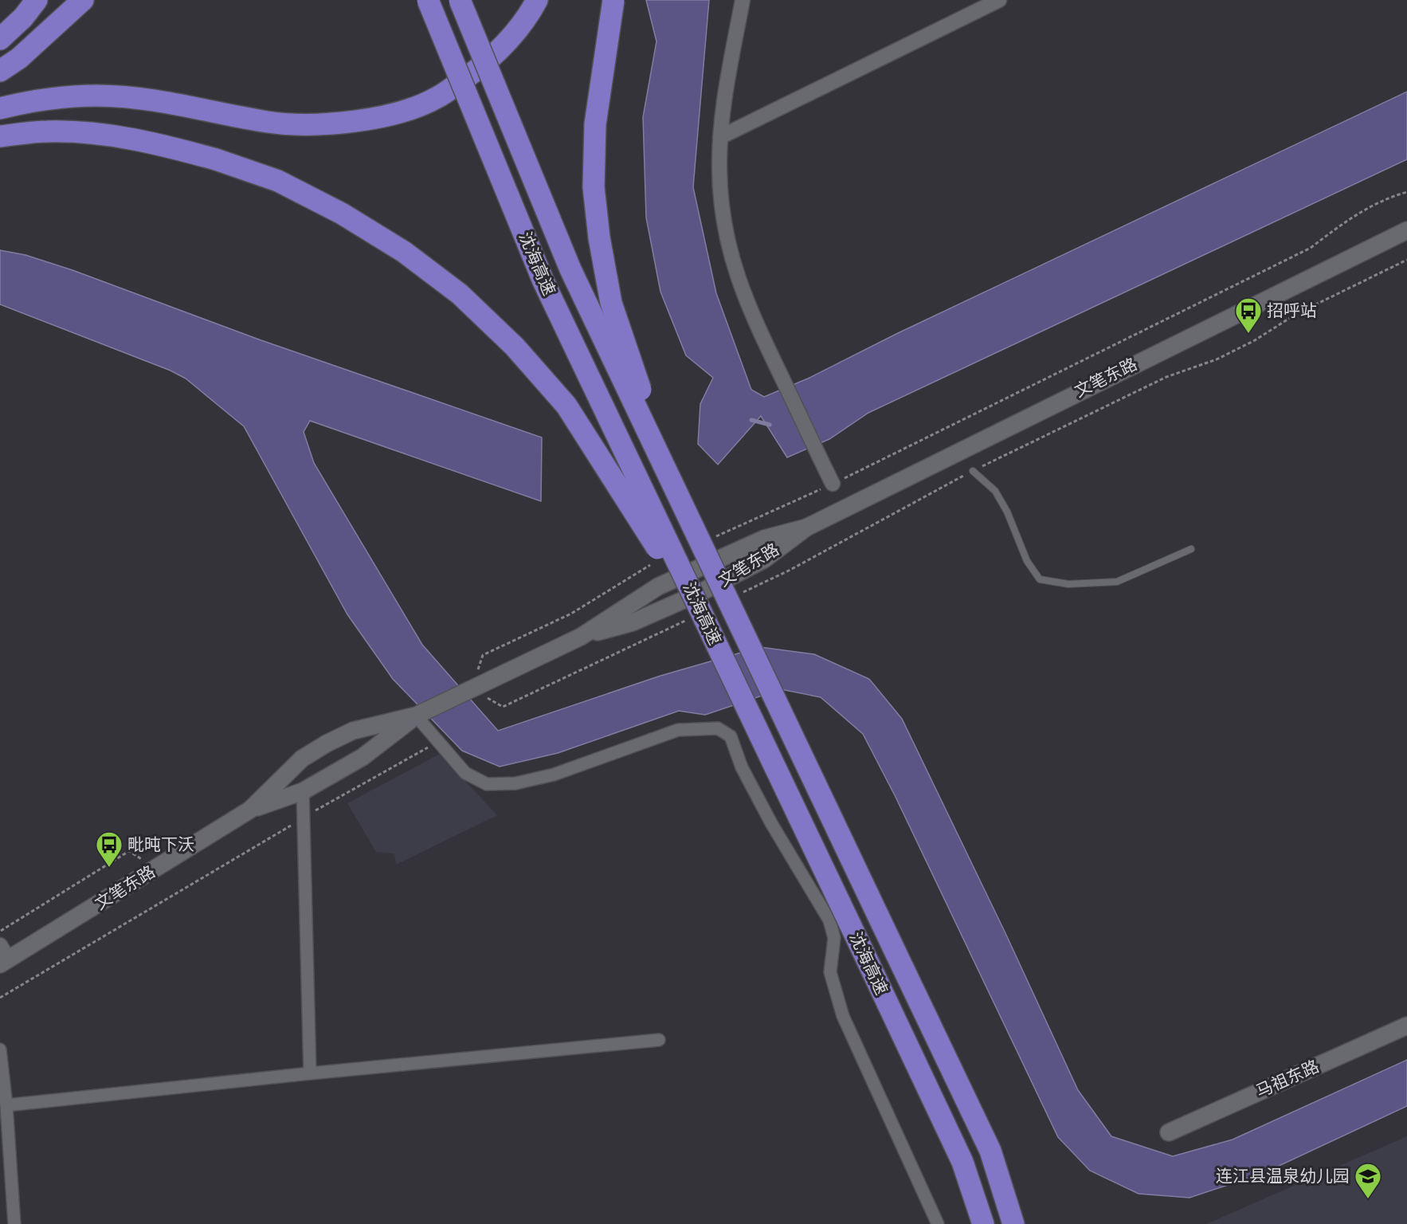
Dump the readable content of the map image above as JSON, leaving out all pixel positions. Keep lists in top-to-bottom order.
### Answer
{
  "streets": {
    "highway": ["沈海高速"],
    "main road": ["文笔东路", "马祖东路"]
  },
  "places": {
    "bus stop": ["招呼站", "毗旽下沃"],
    "school or university": ["连江县温泉幼儿园"]
  }
}
